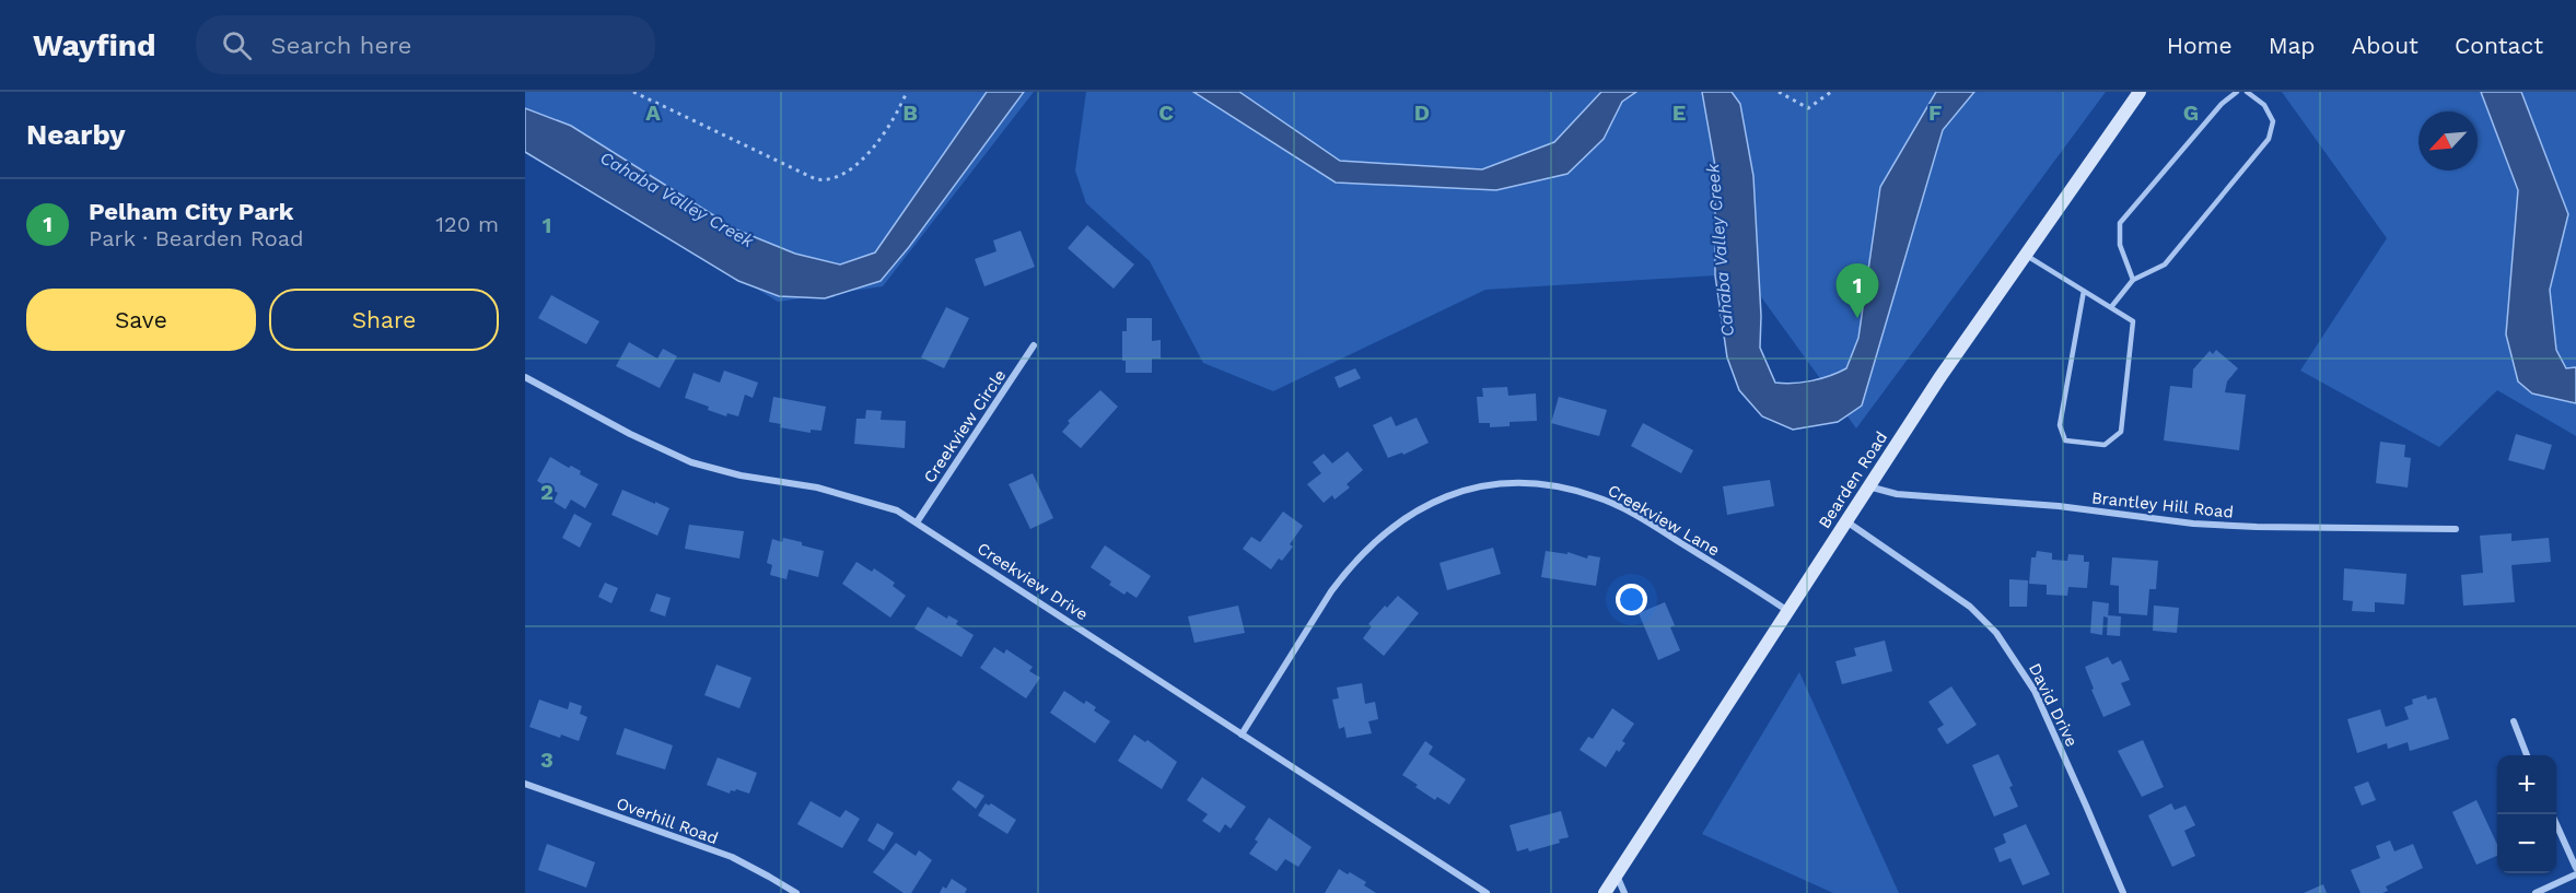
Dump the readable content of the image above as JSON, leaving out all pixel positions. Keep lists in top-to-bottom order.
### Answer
{
  "streets": {
    "street": [
      "Creekview Circle",
      "Bearden Road",
      "Brantley Hill Road",
      "Creekview Lane",
      "Creekview Drive",
      "David Drive",
      "Overhill Road"
    ]
  },
  "crossings": [
    ["Creekview Circle", "Creekview Drive"],
    ["Bearden Road", "Brantley Hill Road"],
    ["Bearden Road", "Creekview Lane"],
    ["Bearden Road", "David Drive"],
    ["Creekview Lane", "Creekview Drive"]
  ],
  "water": ["Cahaba Valley Creek"],
  "north": "bottom left",
  "page": {
    "header": "Wayfind",
    "search": "Search here",
    "nav": [
      "Home",
      "Map",
      "About",
      "Contact"
    ],
    "heading": "Nearby",
    "list": [
      {
        "mark": "1",
        "name": "Pelham City Park",
        "note": "Park · Bearden Road",
        "value": "120 m"
      }
    ],
    "pins": "1",
    "buttons": ["Save", "Share"],
    "map_buttons": ["+", "−"]
  },
  "grid": {
    "columns": [
      "A",
      "B",
      "C",
      "D",
      "E",
      "F",
      "G"
    ],
    "rows": ["1", "2", "3"]
  }
}
